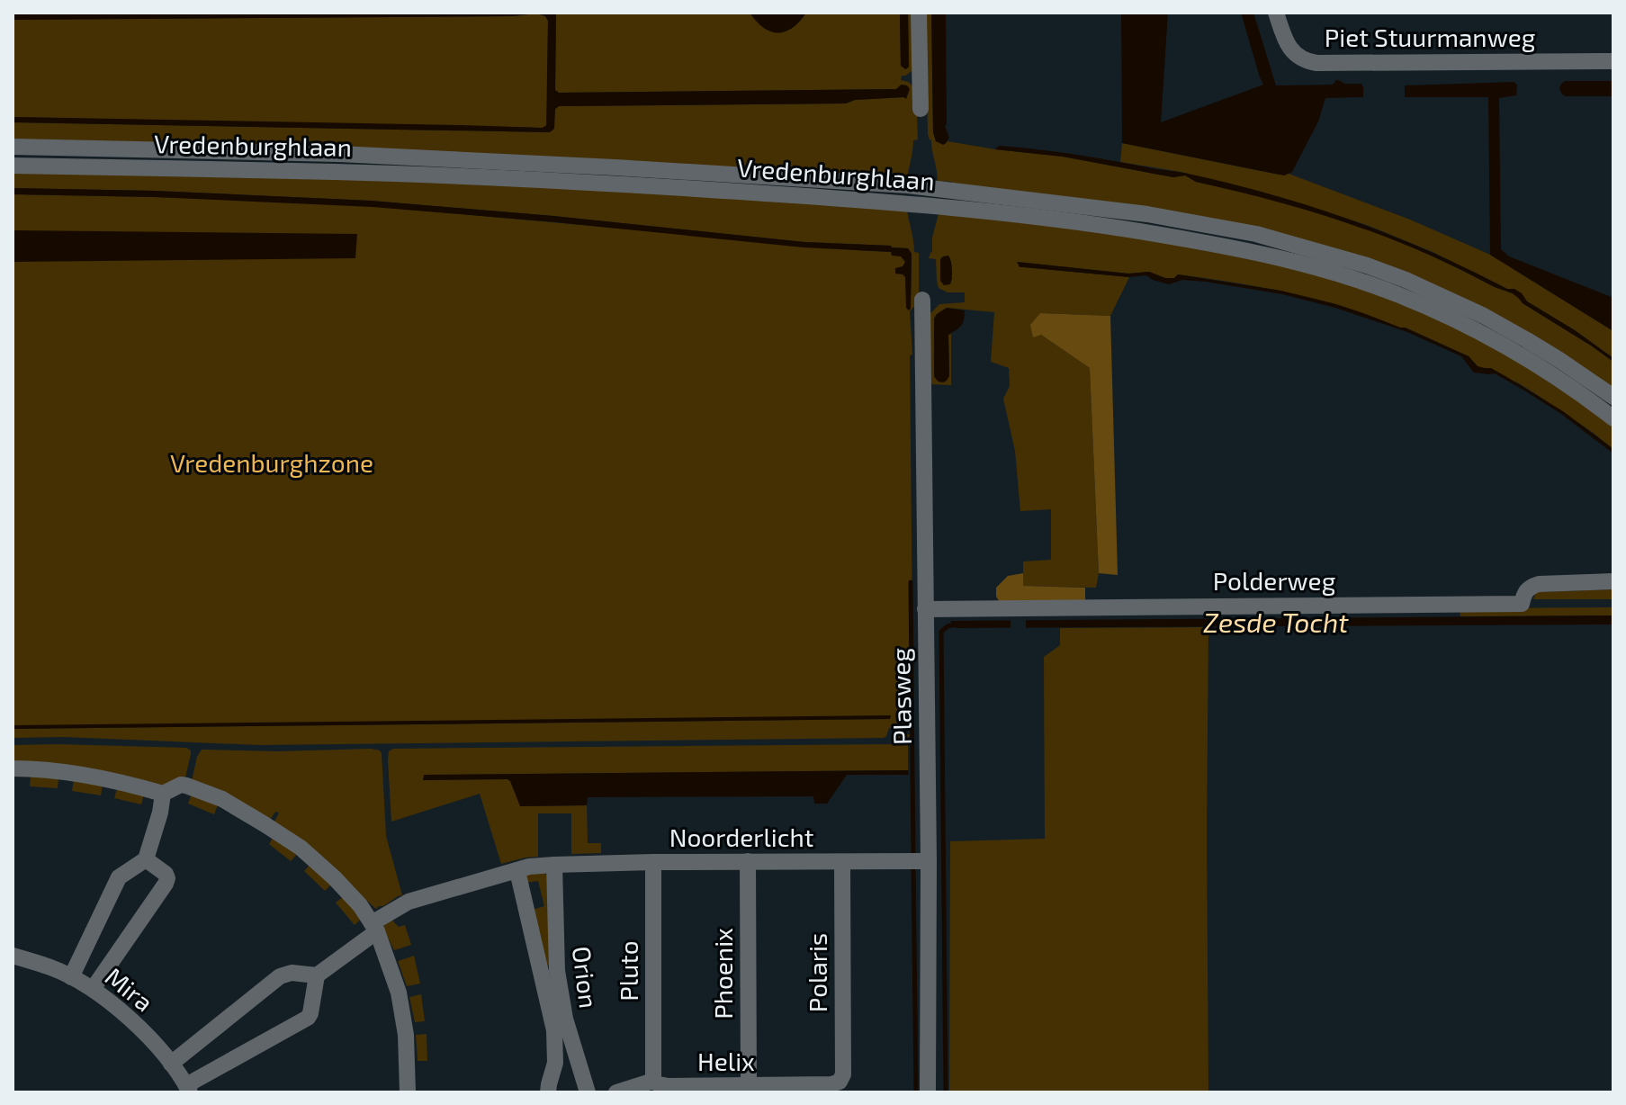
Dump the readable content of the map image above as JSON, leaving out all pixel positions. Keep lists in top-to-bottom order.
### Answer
{
  "streets": {
    "street": [
      "Piet Stuurmanweg",
      "Vredenburghlaan",
      "Polderweg",
      "Plasweg",
      "Noorderlicht",
      "Pluto",
      "Polaris",
      "Phoenix",
      "Orion",
      "Mira",
      "Helix"
    ]
  },
  "crossings": [
    ["Polderweg", "Plasweg"],
    ["Plasweg", "Noorderlicht"],
    ["Noorderlicht", "Pluto"],
    ["Noorderlicht", "Polaris"],
    ["Noorderlicht", "Phoenix"],
    ["Noorderlicht", "Orion"],
    ["Pluto", "Helix"],
    ["Polaris", "Helix"],
    ["Phoenix", "Helix"]
  ],
  "water": ["Zesde Tocht"],
  "parks": ["Vredenburghzone"]
}
